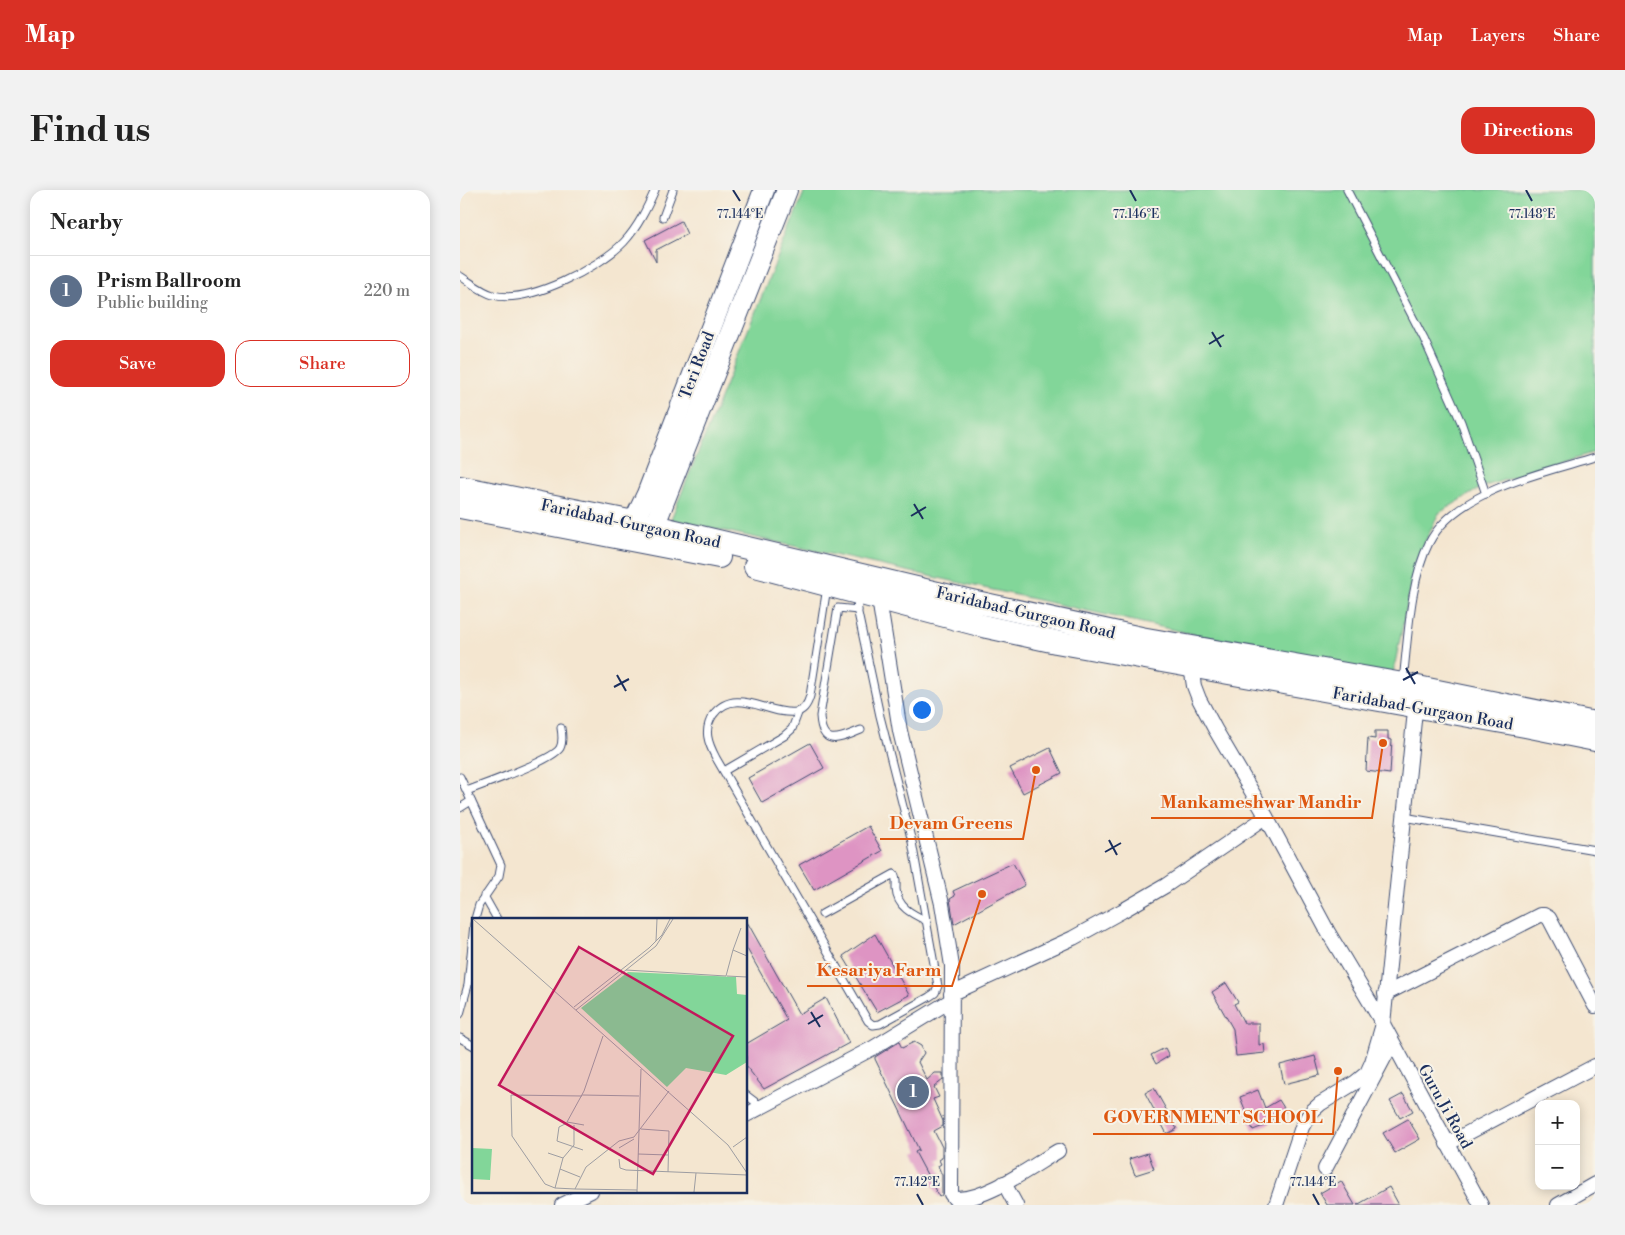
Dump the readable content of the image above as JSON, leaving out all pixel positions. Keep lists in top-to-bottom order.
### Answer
{
  "streets": {
    "main road": ["Faridabad-Gurgaon Road"],
    "street": ["Teri Road", "Guru Ji Road"]
  },
  "crossings": [
    ["Teri Road", "Faridabad-Gurgaon Road"],
    ["Faridabad-Gurgaon Road", "Guru Ji Road"]
  ],
  "places": [
    "Mankameshwar Mandir",
    "Devam Greens",
    "Kesariya Farm",
    "GOVERNMENT SCHOOL"
  ],
  "page": {
    "header": "Map",
    "nav": ["Map", "Layers", "Share"],
    "buttons": [
      "Directions",
      ["Save", "Share"]
    ],
    "title": "Find us",
    "heading": "Nearby",
    "list": [
      {
        "mark": "1",
        "name": "Prism Ballroom",
        "note": "Public building",
        "value": "220 m"
      }
    ],
    "pins": "1",
    "map_buttons": ["+", "−"]
  },
  "coordinates": [
    "77.144°E",
    "77.146°E",
    "77.148°E",
    "77.142°E"
  ]
}
